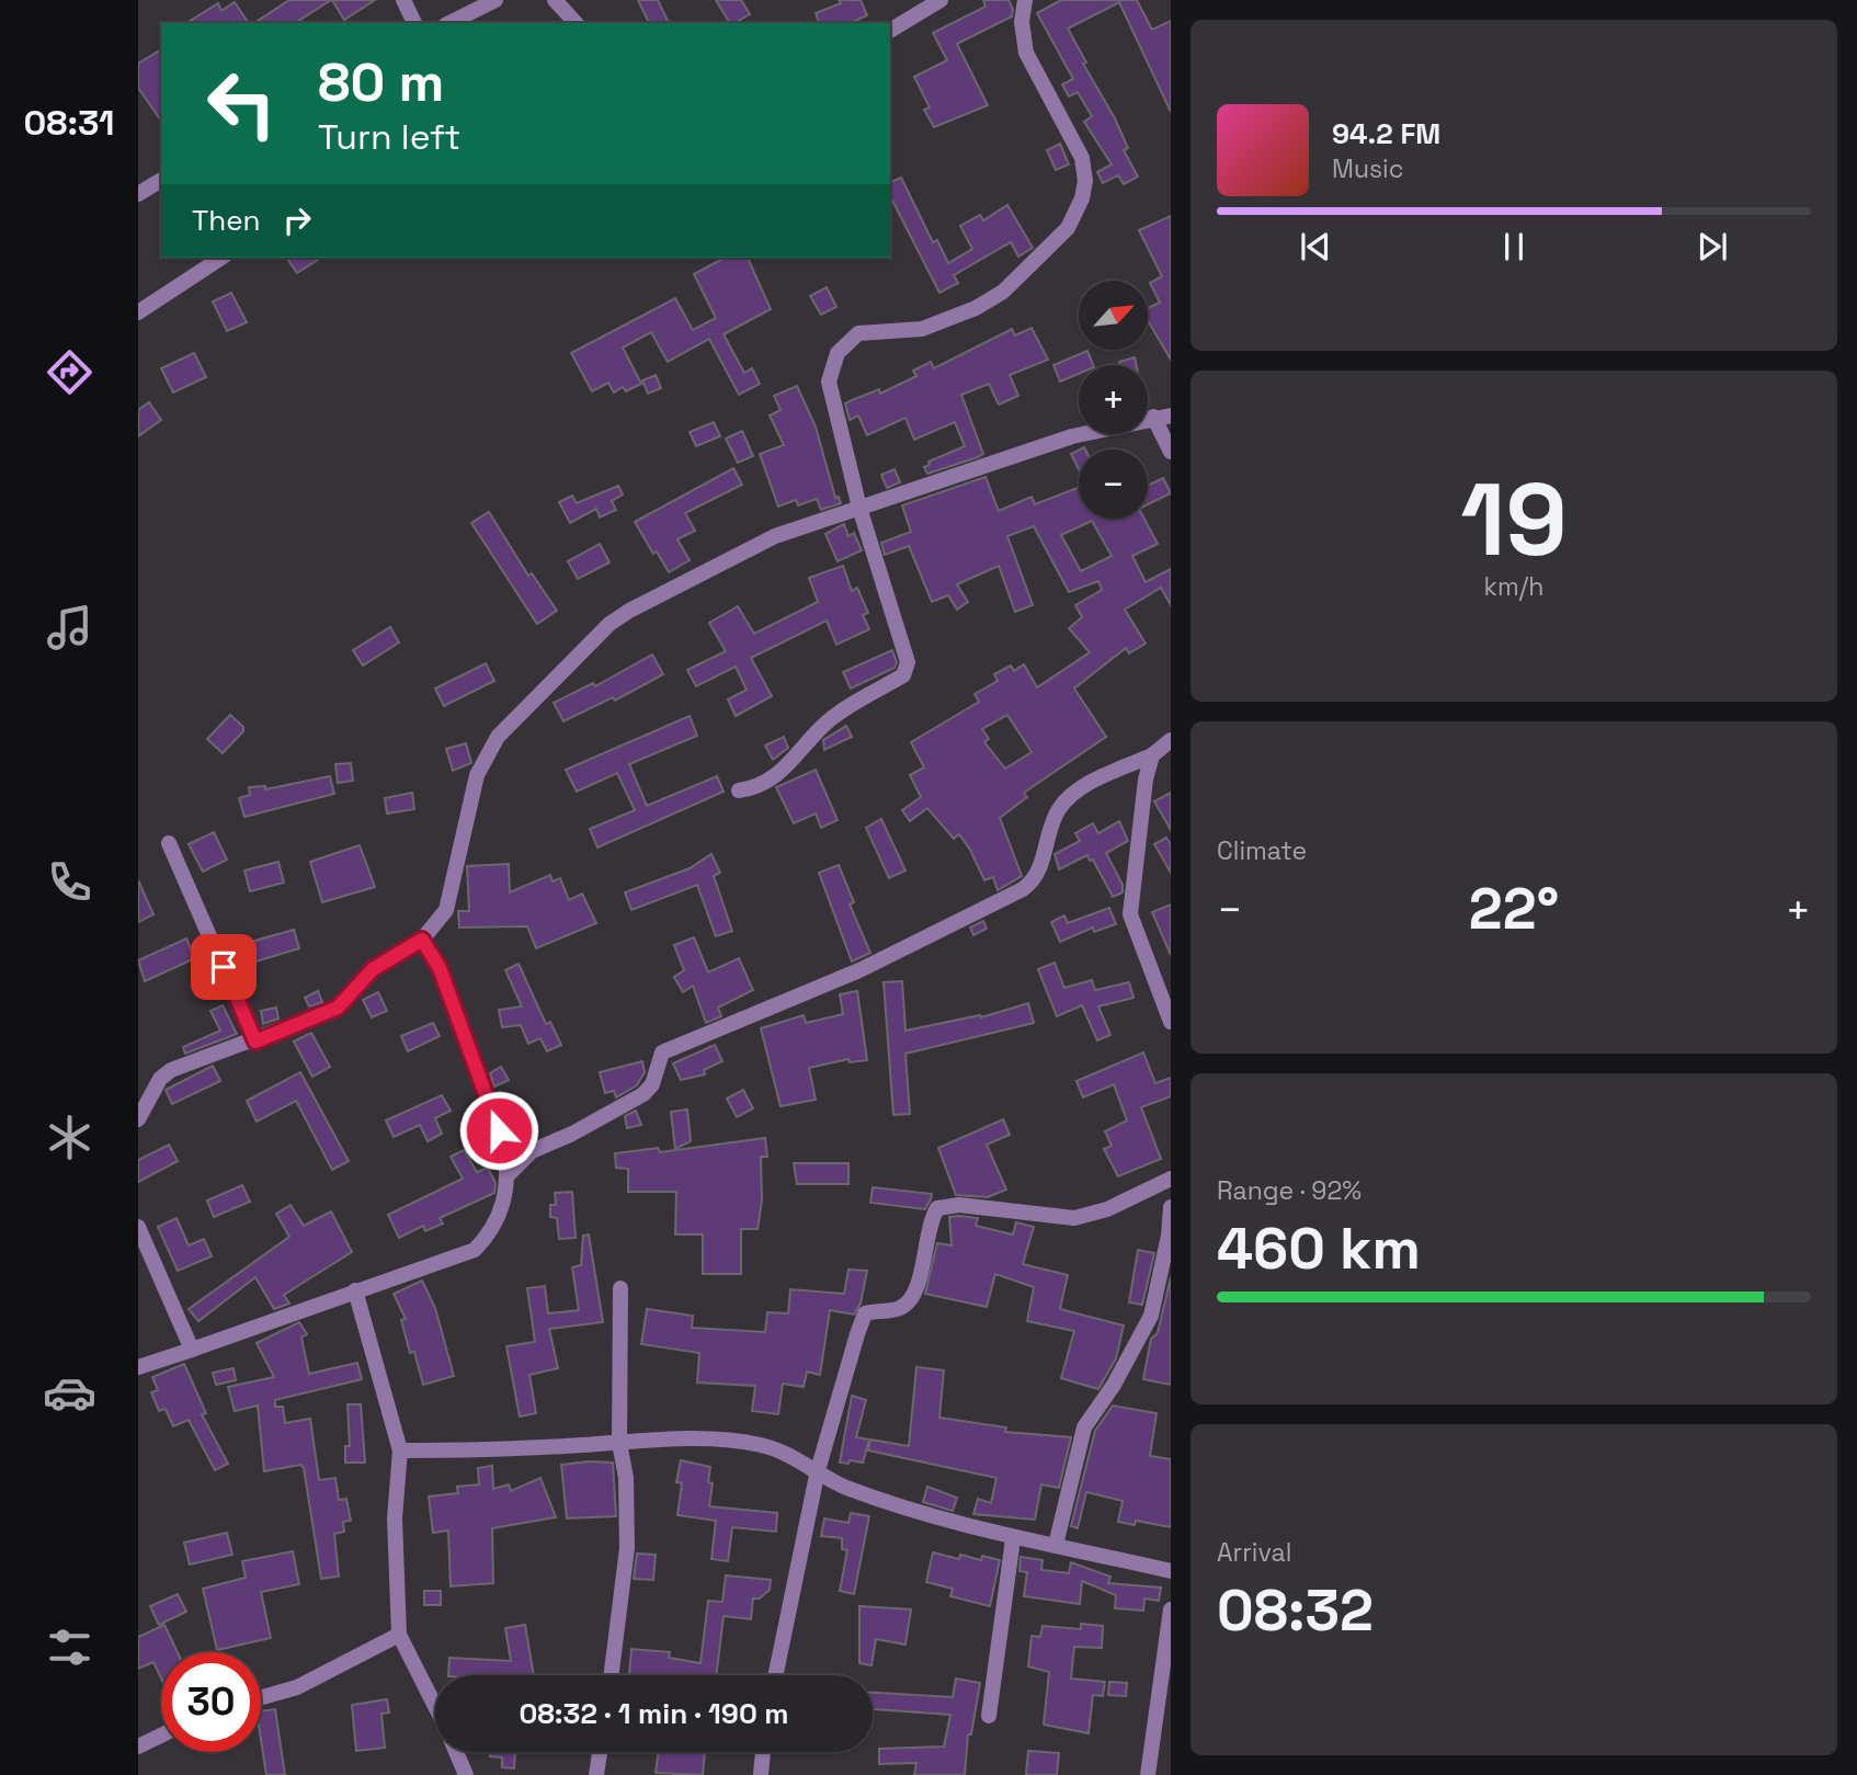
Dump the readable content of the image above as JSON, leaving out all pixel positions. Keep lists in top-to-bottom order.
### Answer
{
  "north": "top right",
  "page": {
    "tabs": "08:31",
    "turn": ["80 m", "Turn left"],
    "song": ["94.2 FM", "Music"],
    "then": "Then",
    "map_buttons": ["+", "−"],
    "tile": [
      ["19", "km/h"],
      "Climate",
      ["Range · 92%", "460 km"],
      ["Arrival", "08:32"]
    ],
    "heat": ["−", "22°", "+"],
    "limit": "30",
    "trip": "08:32 · 1 min · 190 m"
  }
}
